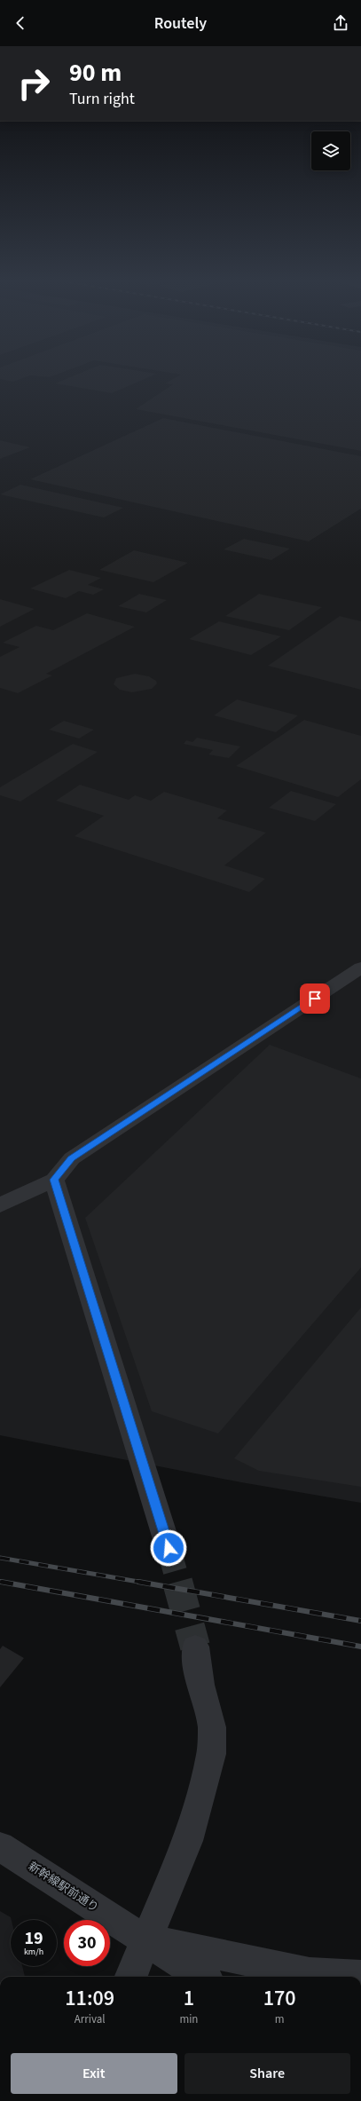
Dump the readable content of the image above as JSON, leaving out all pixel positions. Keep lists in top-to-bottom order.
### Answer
{
  "streets": {
    "street": ["新幹線駅前通り"]
  },
  "page": {
    "header": "Routely",
    "turn": ["90 m", "Turn right"],
    "speed": "19 km/h",
    "limit": "30",
    "eta": [
      "11:09",
      "Arrival",
      "1",
      "min",
      "170",
      "m"
    ],
    "buttons": ["Exit", "Share"]
  }
}
